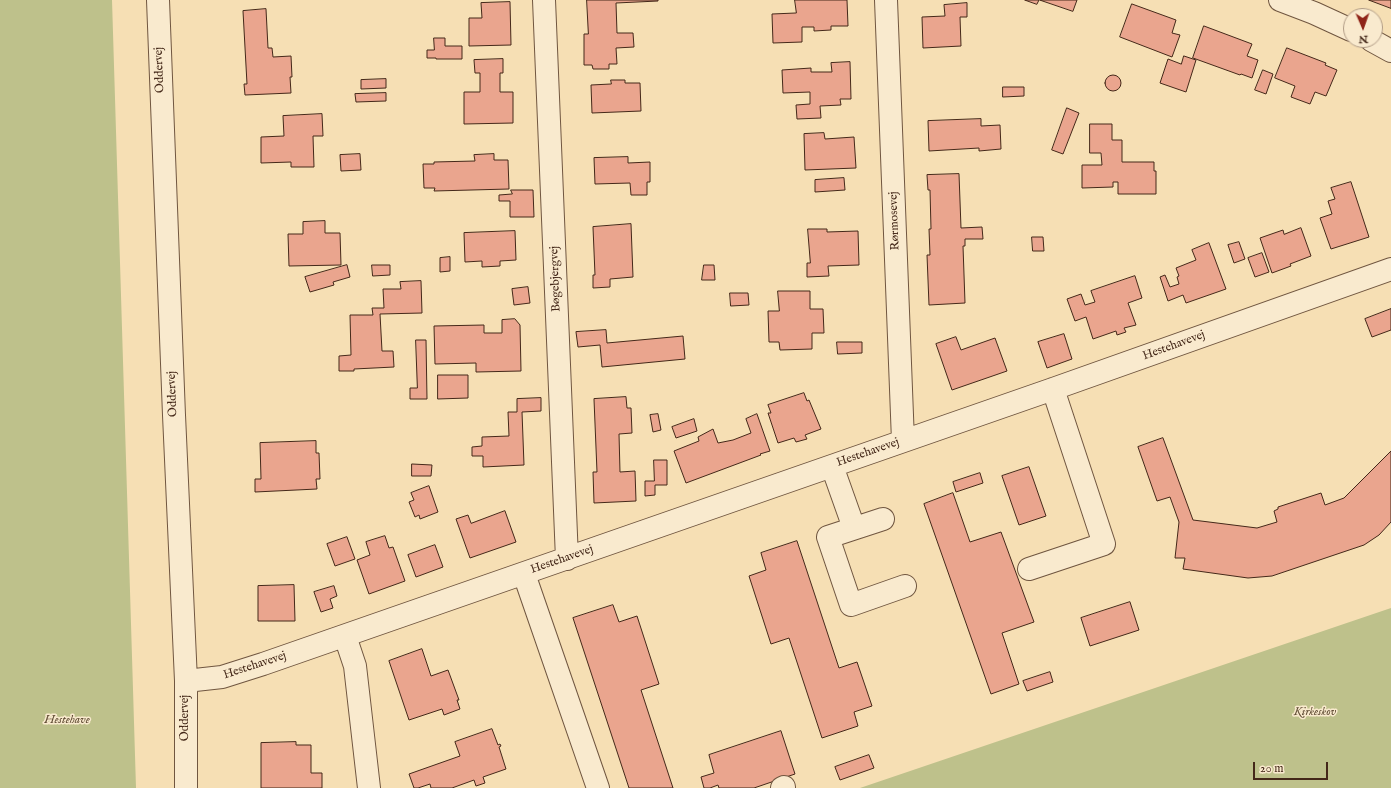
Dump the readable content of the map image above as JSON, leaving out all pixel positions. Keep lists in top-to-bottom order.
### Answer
{
  "streets": {
    "street": [
      "Oddervej",
      "Rørmosevej",
      "Bøgebjergvej",
      "Hestehavevej"
    ]
  },
  "crossings": [
    ["Oddervej", "Hestehavevej"],
    ["Rørmosevej", "Hestehavevej"],
    ["Bøgebjergvej", "Hestehavevej"]
  ],
  "parks": ["Kirkeskov", "Hestehave"],
  "scale_bar": "20 m",
  "north": "bottom"
}
